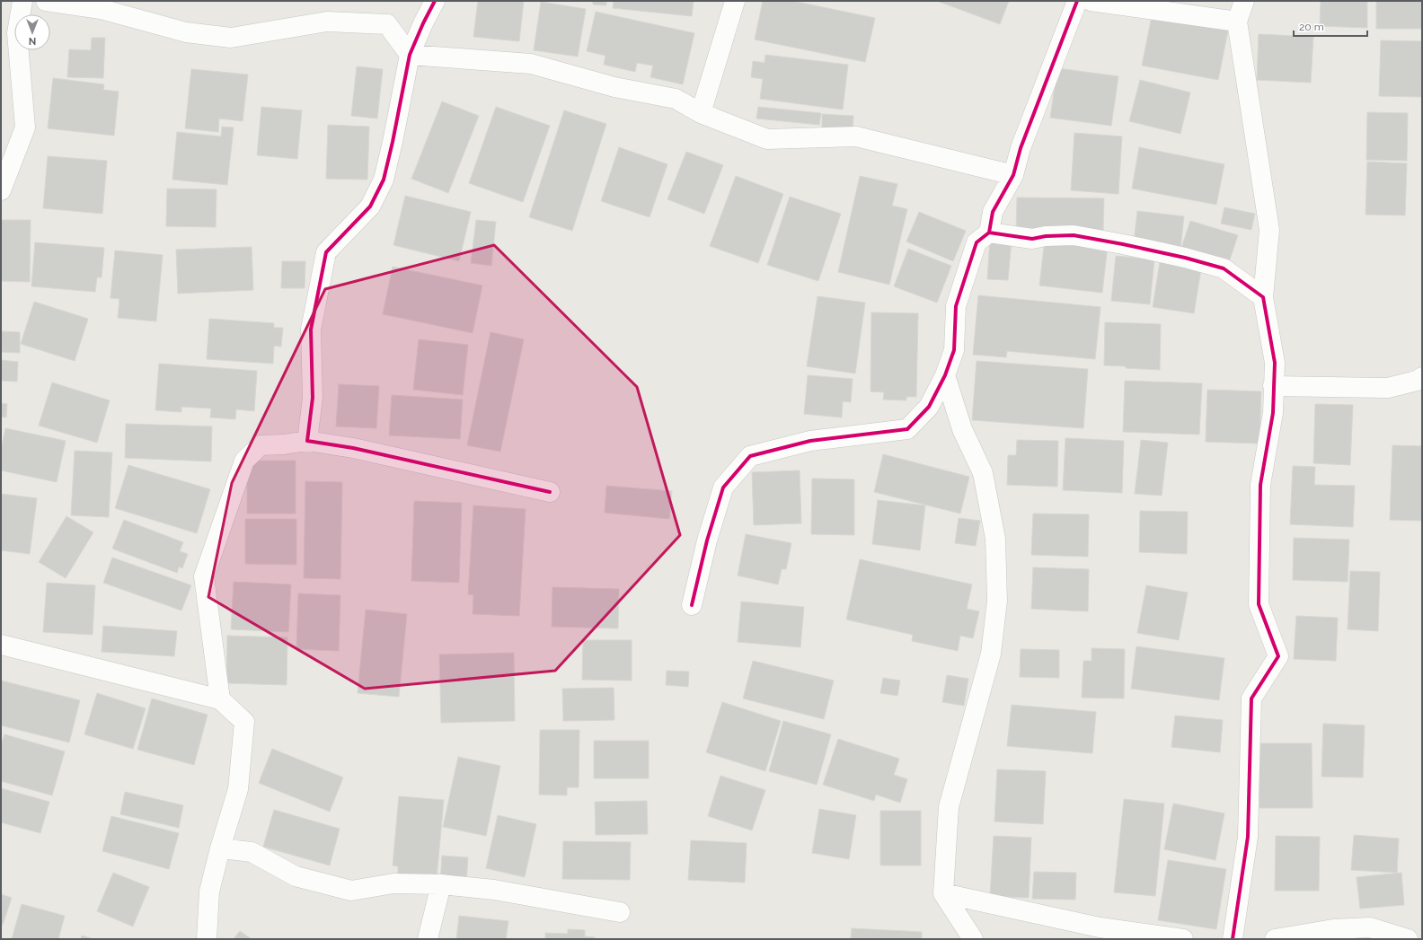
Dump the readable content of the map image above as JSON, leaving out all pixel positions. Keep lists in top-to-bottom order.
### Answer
{
  "scale_bar": "20 m",
  "north": "bottom"
}
